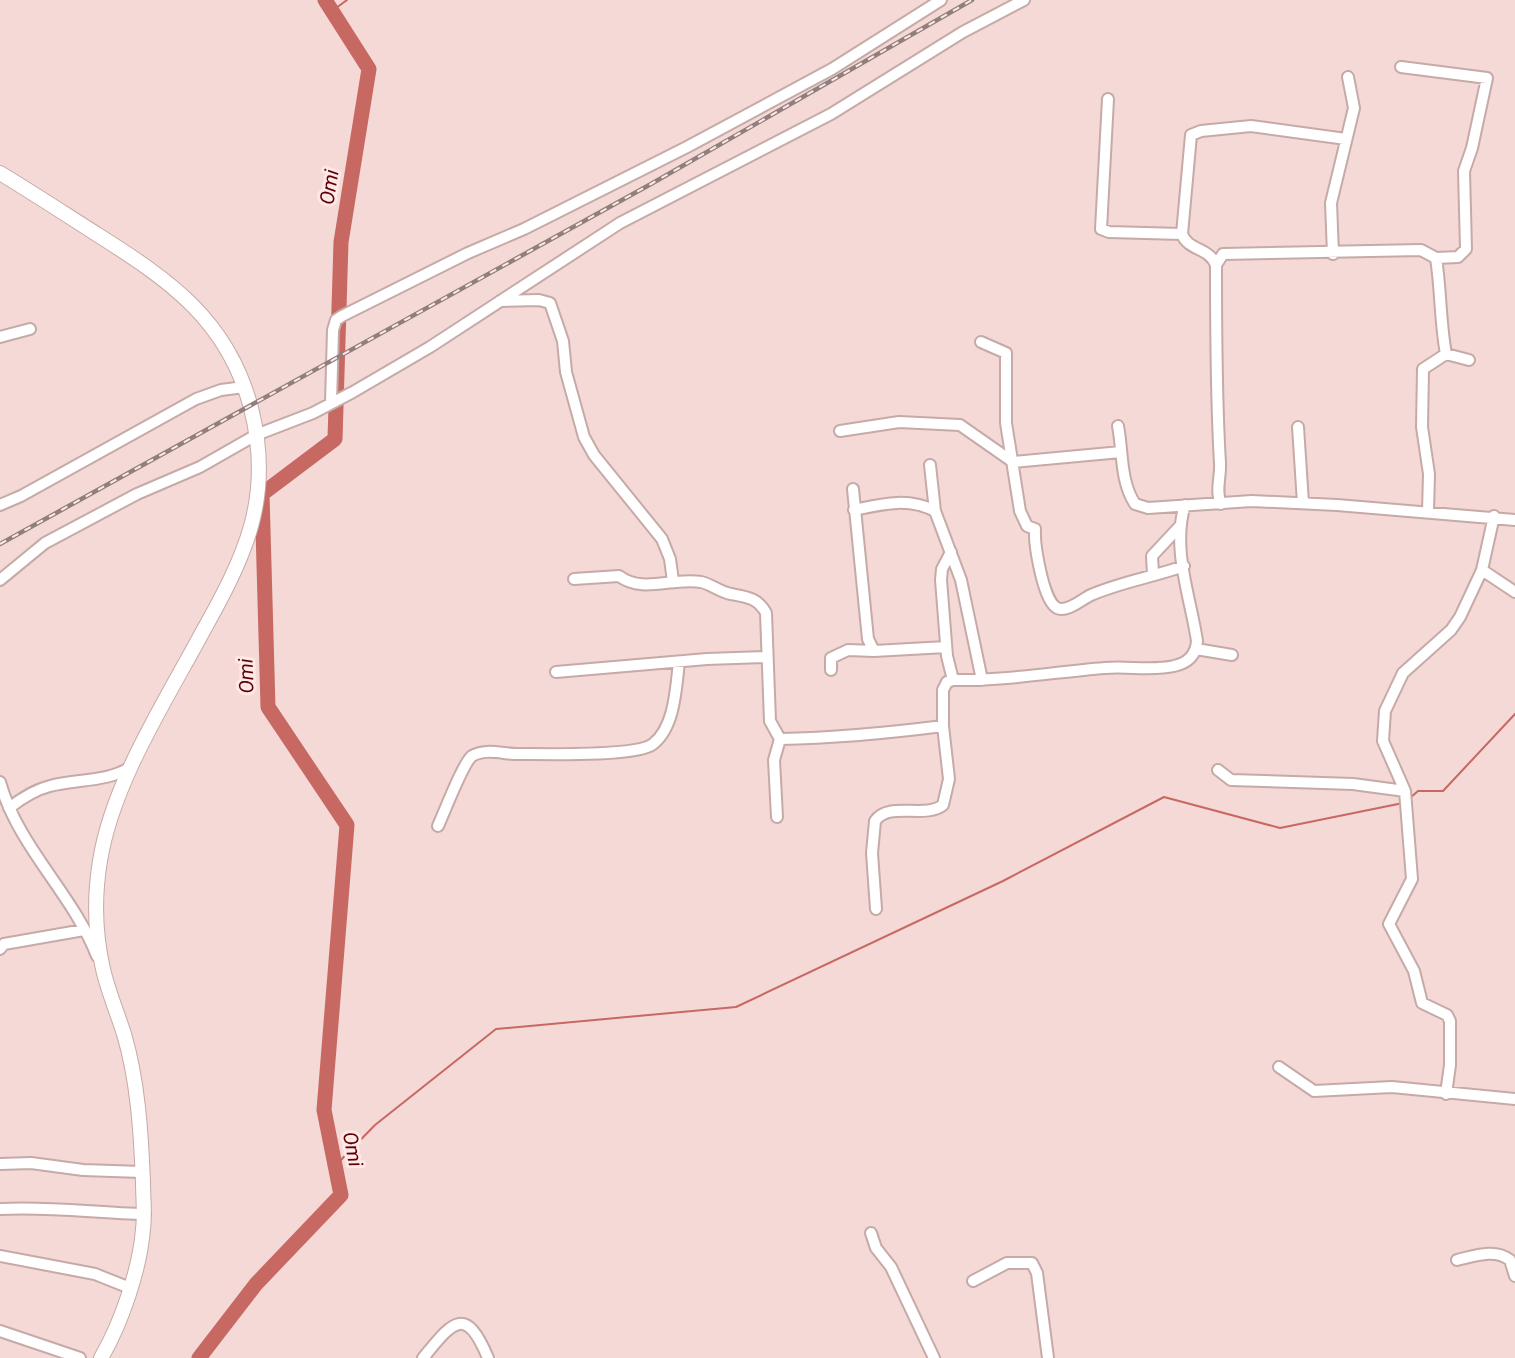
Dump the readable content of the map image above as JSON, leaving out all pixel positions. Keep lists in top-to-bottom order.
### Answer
{
  "water": ["Omi"]
}
